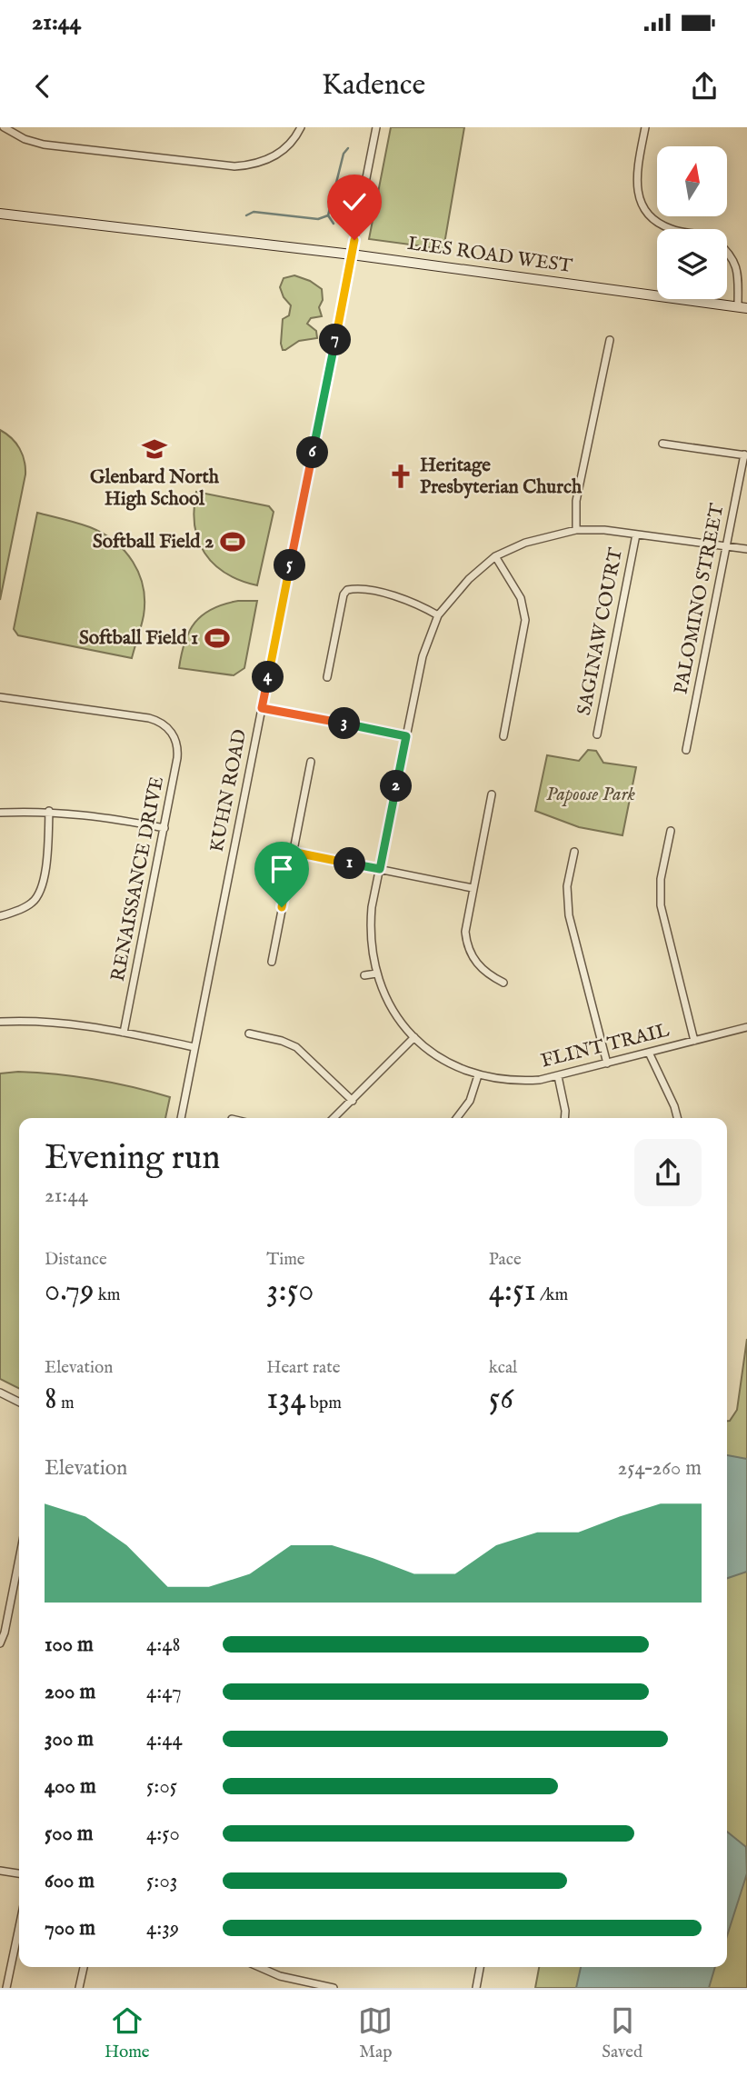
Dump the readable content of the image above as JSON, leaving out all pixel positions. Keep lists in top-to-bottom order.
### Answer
{
  "streets": {
    "street": [
      "LIES ROAD WEST",
      "PALOMINO STREET",
      "SAGINAW COURT",
      "KUHN ROAD",
      "RENAISSANCE DRIVE",
      "FLINT TRAIL"
    ]
  },
  "crossings": [
    ["LIES ROAD WEST", "KUHN ROAD"],
    ["PALOMINO STREET", "FLINT TRAIL"],
    ["SAGINAW COURT", "FLINT TRAIL"]
  ],
  "parks": ["Papoose Park"],
  "places": {
    "school or university": ["Glenbard North High School"],
    "church": ["Heritage Presbyterian Church"],
    "sports": ["Softball Field 2", "Softball Field 1"]
  },
  "north": "top",
  "page": {
    "status": "21:44",
    "header": "Kadence",
    "pins": [
      "7",
      "6",
      "5",
      "4",
      "3",
      "2",
      "1"
    ],
    "heading": ["Evening run", "21:44"],
    "stats": [
      ["Distance", "0.79 km"],
      ["Time", "3:50"],
      ["Pace", "4:51 /km"],
      ["Elevation", "8 m"],
      ["Heart rate", "134 bpm"],
      ["kcal", "56"]
    ],
    "chart": ["Elevation", "254–260 m"],
    "list": [
      {
        "name": "100 m",
        "note": "4:48"
      },
      {
        "name": "200 m",
        "note": "4:47"
      },
      {
        "name": "300 m",
        "note": "4:44"
      },
      {
        "name": "400 m",
        "note": "5:05"
      },
      {
        "name": "500 m",
        "note": "4:50"
      },
      {
        "name": "600 m",
        "note": "5:03"
      },
      {
        "name": "700 m",
        "note": "4:39"
      }
    ],
    "tabs": ["Home", "Map", "Saved"]
  }
}
